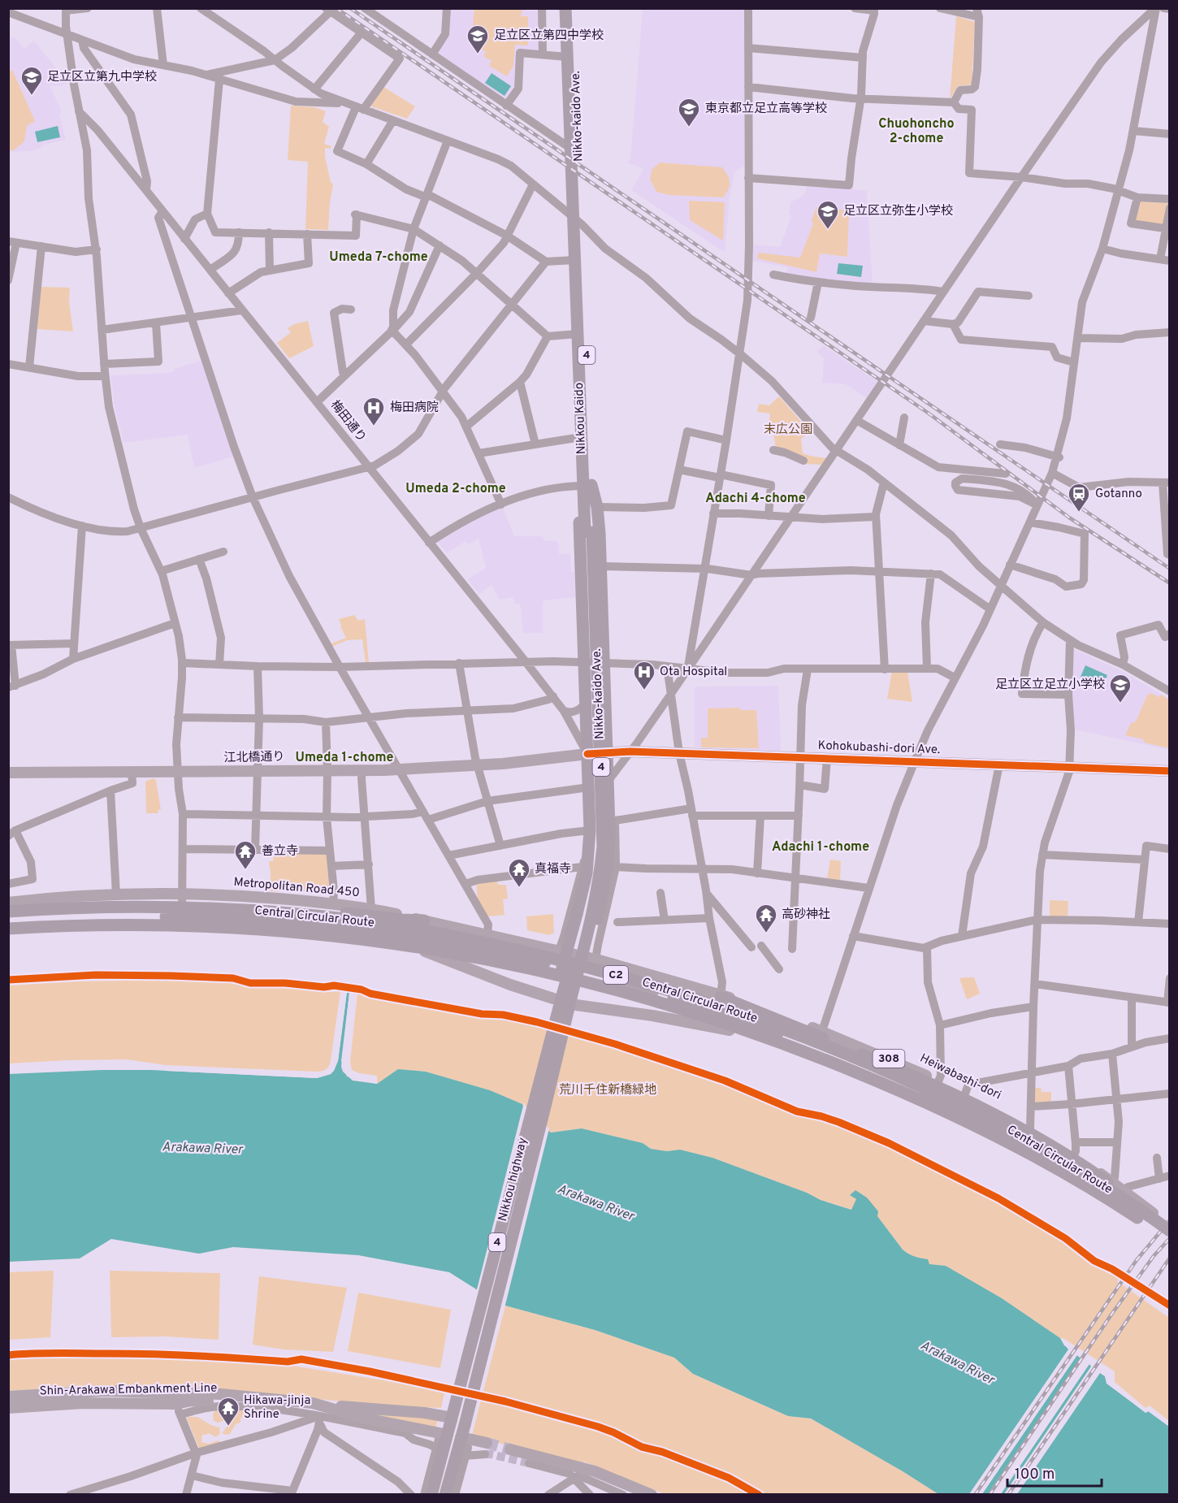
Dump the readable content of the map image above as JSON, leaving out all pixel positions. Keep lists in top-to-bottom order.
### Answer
{
  "streets": {
    "highway": [
      "Nikko-kaido Ave.",
      "4",
      "Nikkou Kaido",
      "Central Circular Route",
      "C2",
      "Nikkou highway"
    ],
    "main road": [
      "Kohokubashi-dori Ave.",
      "江北橋通り",
      "Metropolitan Road 450",
      "308",
      "Heiwabashi-dori",
      "Shin-Arakawa Embankment Line"
    ],
    "street": ["梅田通り"]
  },
  "crossings": [
    ["Nikko-kaido Ave.", "4"],
    ["Nikko-kaido Ave.", "Nikkou Kaido"],
    ["Nikko-kaido Ave.", "Nikkou highway"],
    ["4", "Nikkou Kaido"],
    ["4", "梅田通り"],
    ["4", "Kohokubashi-dori Ave."],
    ["4", "江北橋通り"],
    ["4", "Nikkou highway"],
    ["4", "Shin-Arakawa Embankment Line"],
    ["梅田通り", "Kohokubashi-dori Ave."],
    ["梅田通り", "江北橋通り"],
    ["Kohokubashi-dori Ave.", "江北橋通り"],
    ["Metropolitan Road 450", "Heiwabashi-dori"],
    ["Nikkou highway", "Shin-Arakawa Embankment Line"]
  ],
  "districts": [
    "Chuohoncho 2-chome",
    "Umeda 7-chome",
    "Umeda 2-chome",
    "Adachi 4-chome",
    "Umeda 1-chome",
    "Adachi 1-chome"
  ],
  "water": ["Arakawa River"],
  "parks": ["末広公園", "荒川千住新橋緑地"],
  "places": {
    "school or university": [
      "足立区立第四中学校",
      "足立区立第九中学校",
      "東京都立足立高等学校",
      "足立区立弥生小学校",
      "足立区立足立小学校"
    ],
    "hospital": ["梅田病院", "Ota Hospital"],
    "station": ["Gotanno"],
    "temple": [
      "善立寺",
      "真福寺",
      "高砂神社",
      "Hikawa-jinja Shrine"
    ]
  },
  "scale_bar": "100 m"
}
